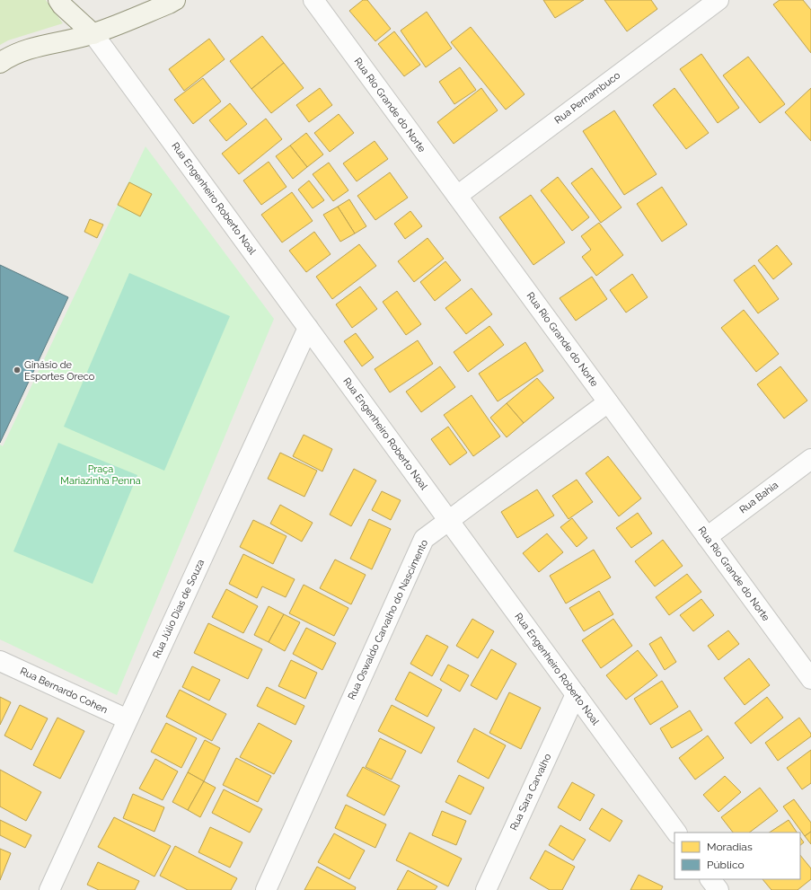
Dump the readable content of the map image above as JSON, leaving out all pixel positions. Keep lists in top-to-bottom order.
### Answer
{
  "streets": {
    "street": [
      "Rua Pernambuco",
      "Rua Rio Grande do Norte",
      "Rua Engenheiro Roberto Noal",
      "Rua Bahia",
      "Rua Júlio Dias de Souza",
      "Rua Oswaldo Carvalho do Nascimento",
      "Rua Bernardo Cohen",
      "Rua Sara Carvalho"
    ]
  },
  "crossings": [
    ["Rua Pernambuco", "Rua Rio Grande do Norte"],
    ["Rua Rio Grande do Norte", "Rua Bahia"],
    ["Rua Rio Grande do Norte", "Rua Oswaldo Carvalho do Nascimento"],
    ["Rua Engenheiro Roberto Noal", "Rua Júlio Dias de Souza"],
    ["Rua Engenheiro Roberto Noal", "Rua Oswaldo Carvalho do Nascimento"],
    ["Rua Engenheiro Roberto Noal", "Rua Sara Carvalho"],
    ["Rua Júlio Dias de Souza", "Rua Bernardo Cohen"]
  ],
  "parks": ["Praça Mariazinha Penna"],
  "places": ["Ginásio de Esportes Oreco"],
  "legend": ["Moradias", "Público"]
}
